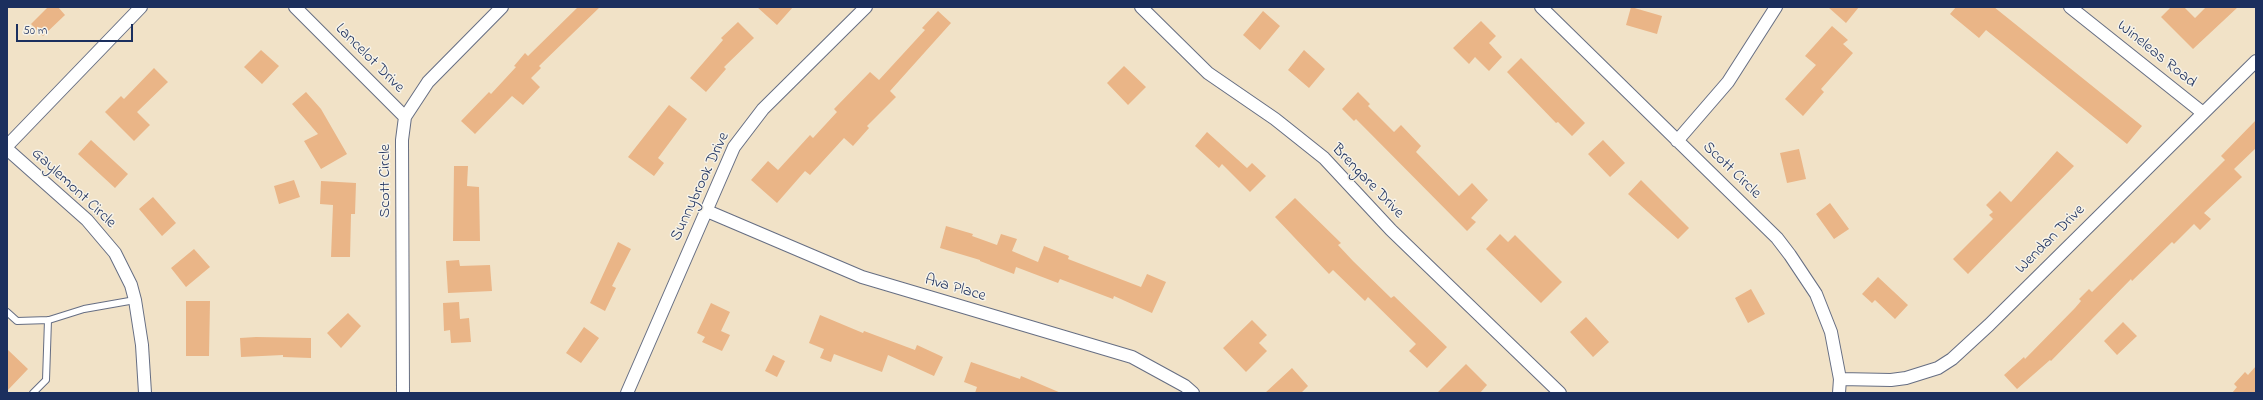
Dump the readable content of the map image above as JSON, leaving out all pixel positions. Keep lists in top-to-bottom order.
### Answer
{
  "streets": {
    "street": [
      "Wineleas Road",
      "Lancelot Drive",
      "Scott Circle",
      "Brengare Drive",
      "Sunnybrook Drive",
      "Gaylemont Circle",
      "Wendan Drive",
      "Ava Place"
    ]
  },
  "crossings": [
    ["Wineleas Road", "Wendan Drive"],
    ["Lancelot Drive", "Scott Circle"],
    ["Scott Circle", "Wendan Drive"],
    ["Sunnybrook Drive", "Ava Place"]
  ],
  "scale_bar": "50 m"
}
